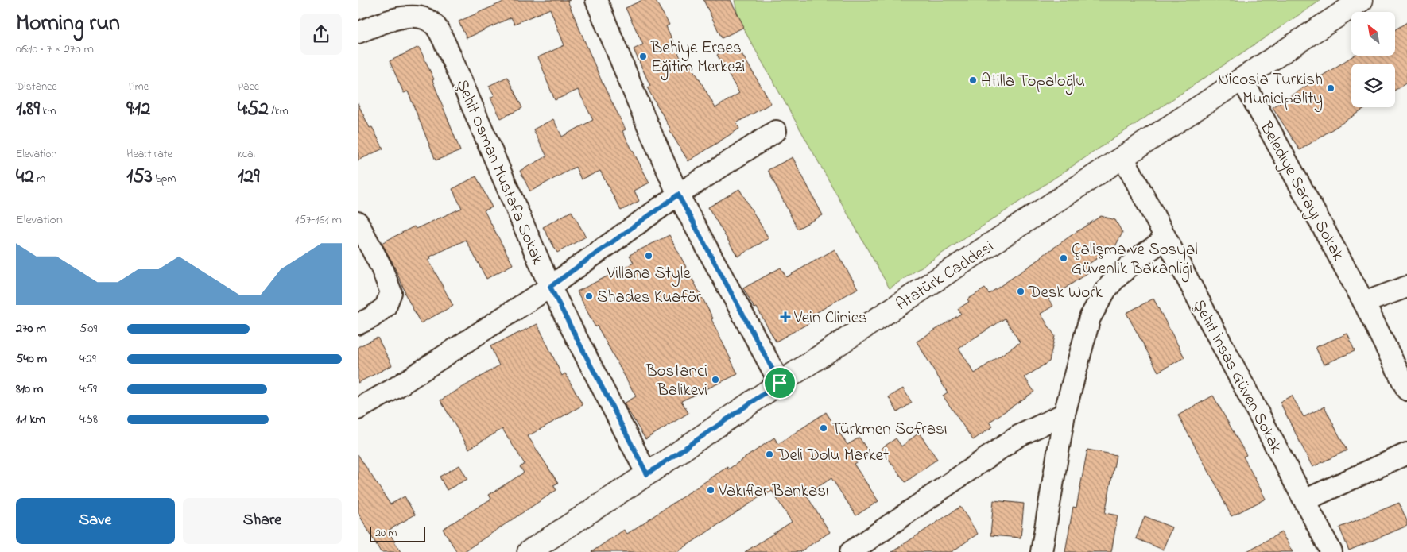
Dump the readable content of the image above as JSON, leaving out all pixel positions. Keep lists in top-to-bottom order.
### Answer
{
  "streets": {
    "main road": ["Atatürk Caddesi"],
    "street": ["Şehit Osman Mustafa Sokak", "Beledıye Sarayı Sokak", "Şehit İnsas Güven Sokak"]
  },
  "crossings": [
    ["Şehit Osman Mustafa Sokak", "Atatürk Caddesi"],
    ["Beledıye Sarayı Sokak", "Atatürk Caddesi"],
    ["Atatürk Caddesi", "Şehit İnsas Güven Sokak"]
  ],
  "places": {
    "other": [
      "Behiye Erses Eğitim Merkezi",
      "Atilla Topaloğlu",
      "Nicosia Turkish Municipality",
      "Villana Style",
      "Çalişma ve Sosyal Güvenlik Bakanlığı",
      "Desk Work",
      "Shades Kuaför",
      "Bostanci Balikevi",
      "Türkmen Sofrası",
      "Deli Dolu Market",
      "Vakıflar Bankası"
    ],
    "health": ["Vein Clinics"]
  },
  "scale_bar": "20 m",
  "north": "top left",
  "page": {
    "heading": ["Morning run", "06:10 · 7 × 270 m"],
    "stats": [
      ["Distance", "1.89 km"],
      ["Time", "9:12"],
      ["Pace", "4:52 /km"],
      ["Elevation", "42 m"],
      ["Heart rate", "153 bpm"],
      ["kcal", "129"]
    ],
    "chart": ["Elevation", "157–161 m"],
    "list": [
      {
        "name": "270 m",
        "note": "5:09"
      },
      {
        "name": "540 m",
        "note": "4:29"
      },
      {
        "name": "810 m",
        "note": "4:59"
      },
      {
        "name": "1.1 km",
        "note": "4:58"
      }
    ],
    "buttons": ["Save", "Share"],
    "scale": "20 m"
  }
}
